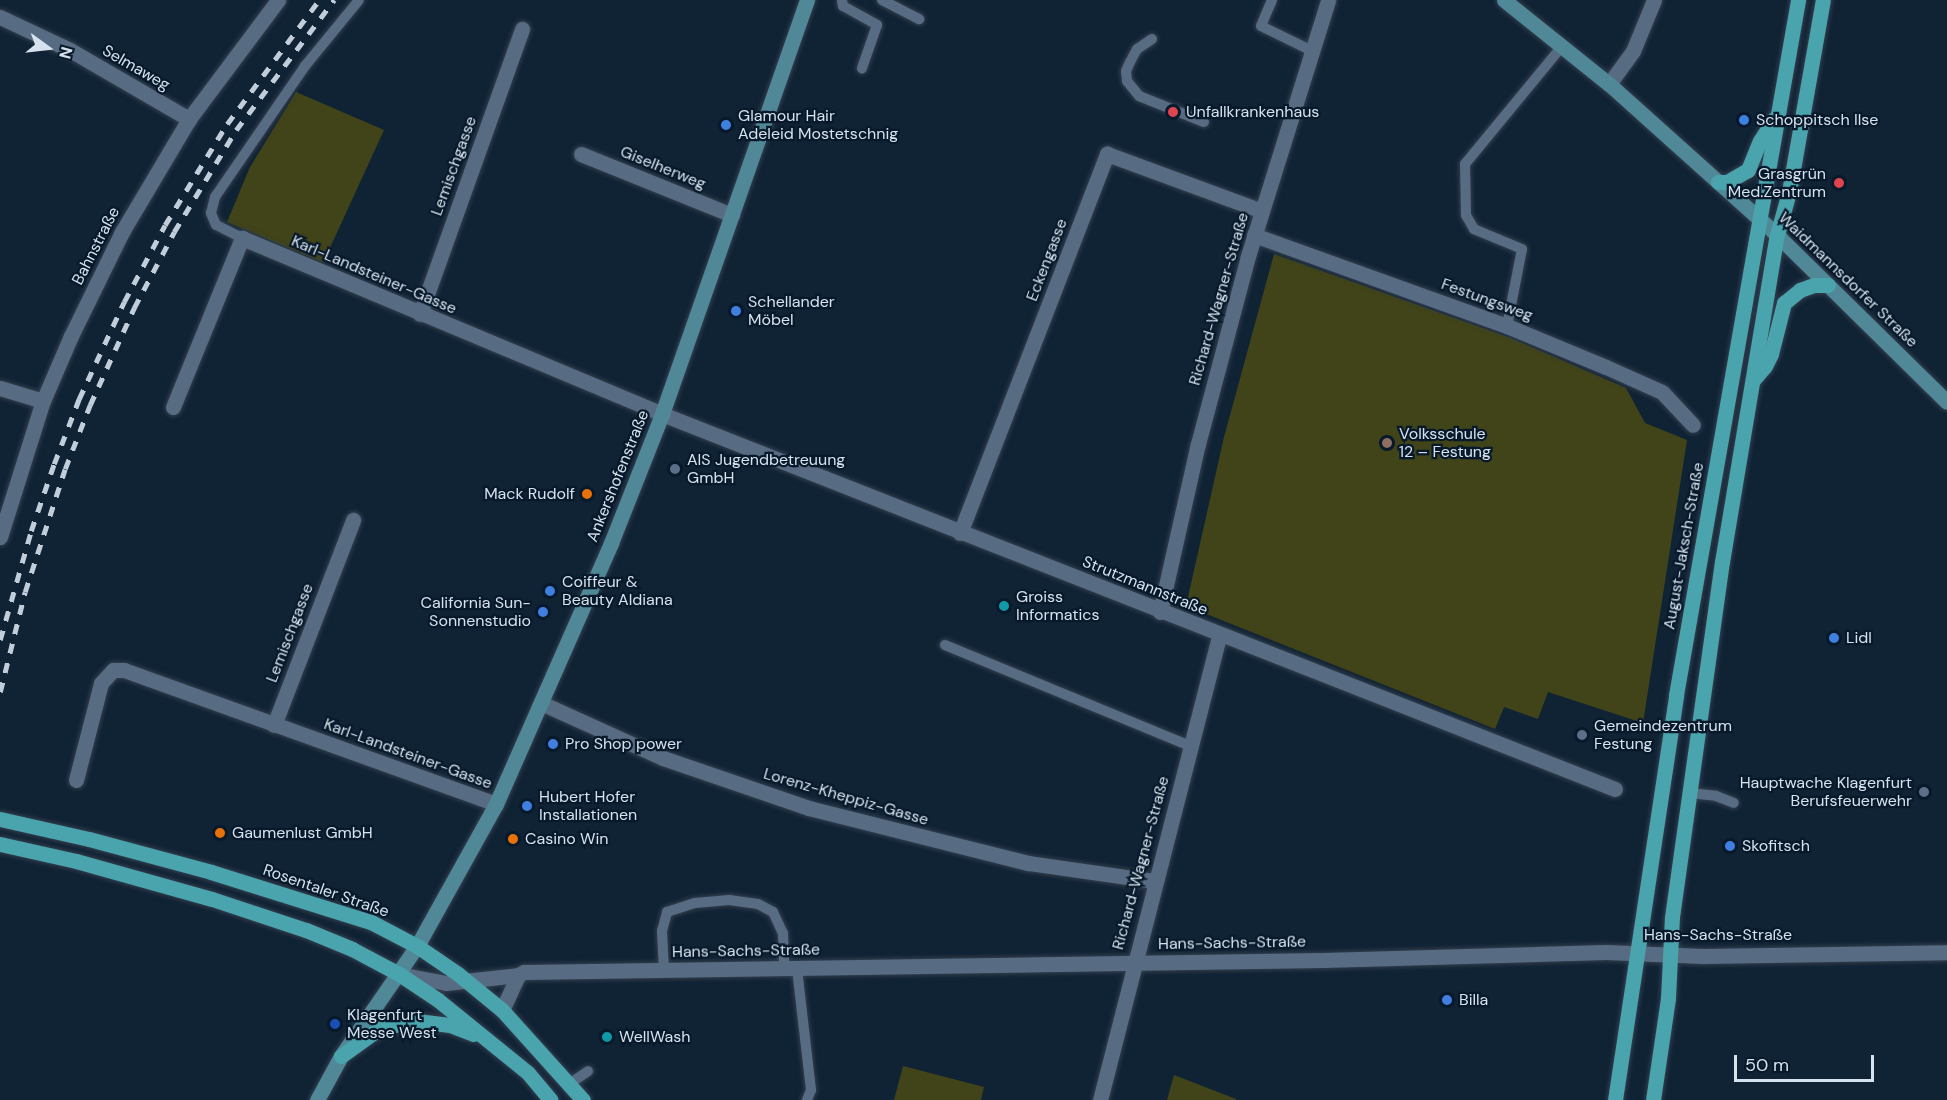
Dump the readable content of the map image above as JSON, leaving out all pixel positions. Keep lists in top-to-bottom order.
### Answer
{
  "streets": {
    "main road": ["August-Jaksch-Straße", "Rosentaler Straße"],
    "street": [
      "Selmaweg",
      "Lemischgasse",
      "Giselherweg",
      "Bahnstraße",
      "Eckengasse",
      "Karl-Landsteiner-Gasse",
      "Waidmannsdorfer Straße",
      "Richard-Wagner-Straße",
      "Festungsweg",
      "Ankershofenstraße",
      "Strutzmannstraße",
      "Lorenz-Kheppiz-Gasse",
      "Hans-Sachs-Straße"
    ]
  },
  "crossings": [
    ["Selmaweg", "Bahnstraße"],
    ["Lemischgasse", "Karl-Landsteiner-Gasse"],
    ["Giselherweg", "Ankershofenstraße"],
    ["Eckengasse", "Richard-Wagner-Straße"],
    ["Eckengasse", "Strutzmannstraße"],
    ["Karl-Landsteiner-Gasse", "Ankershofenstraße"],
    ["Karl-Landsteiner-Gasse", "Strutzmannstraße"],
    ["Waidmannsdorfer Straße", "August-Jaksch-Straße"],
    ["Richard-Wagner-Straße", "Festungsweg"],
    ["Richard-Wagner-Straße", "Strutzmannstraße"],
    ["Richard-Wagner-Straße", "Lorenz-Kheppiz-Gasse"],
    ["Richard-Wagner-Straße", "Hans-Sachs-Straße"],
    ["Ankershofenstraße", "Strutzmannstraße"],
    ["Ankershofenstraße", "Lorenz-Kheppiz-Gasse"],
    ["Ankershofenstraße", "Rosentaler Straße"],
    ["Ankershofenstraße", "Hans-Sachs-Straße"],
    ["August-Jaksch-Straße", "Hans-Sachs-Straße"],
    ["Rosentaler Straße", "Hans-Sachs-Straße"]
  ],
  "places": [
    "Unfallkrankenhaus",
    "Schoppitsch Ilse",
    "Glamour Hair Adeleid Mostetschnig",
    "Grasgrün Med.Zentrum",
    "Schellander Möbel",
    "Volksschule 12 – Festung",
    "AIS Jugendbetreuung GmbH",
    "Mack Rudolf",
    "Coiffeur & Beauty Aldiana",
    "Groiss Informatics",
    "California Sun- Sonnenstudio",
    "Lidl",
    "Gemeindezentrum Festung",
    "Pro Shop power",
    "Hauptwache Klagenfurt Berufsfeuerwehr",
    "Hubert Hofer Installationen",
    "Gaumenlust GmbH",
    "Casino Win",
    "Skofitsch",
    "Billa",
    "Klagenfurt Messe West",
    "WellWash"
  ],
  "scale_bar": "50 m",
  "north": "right"
}
